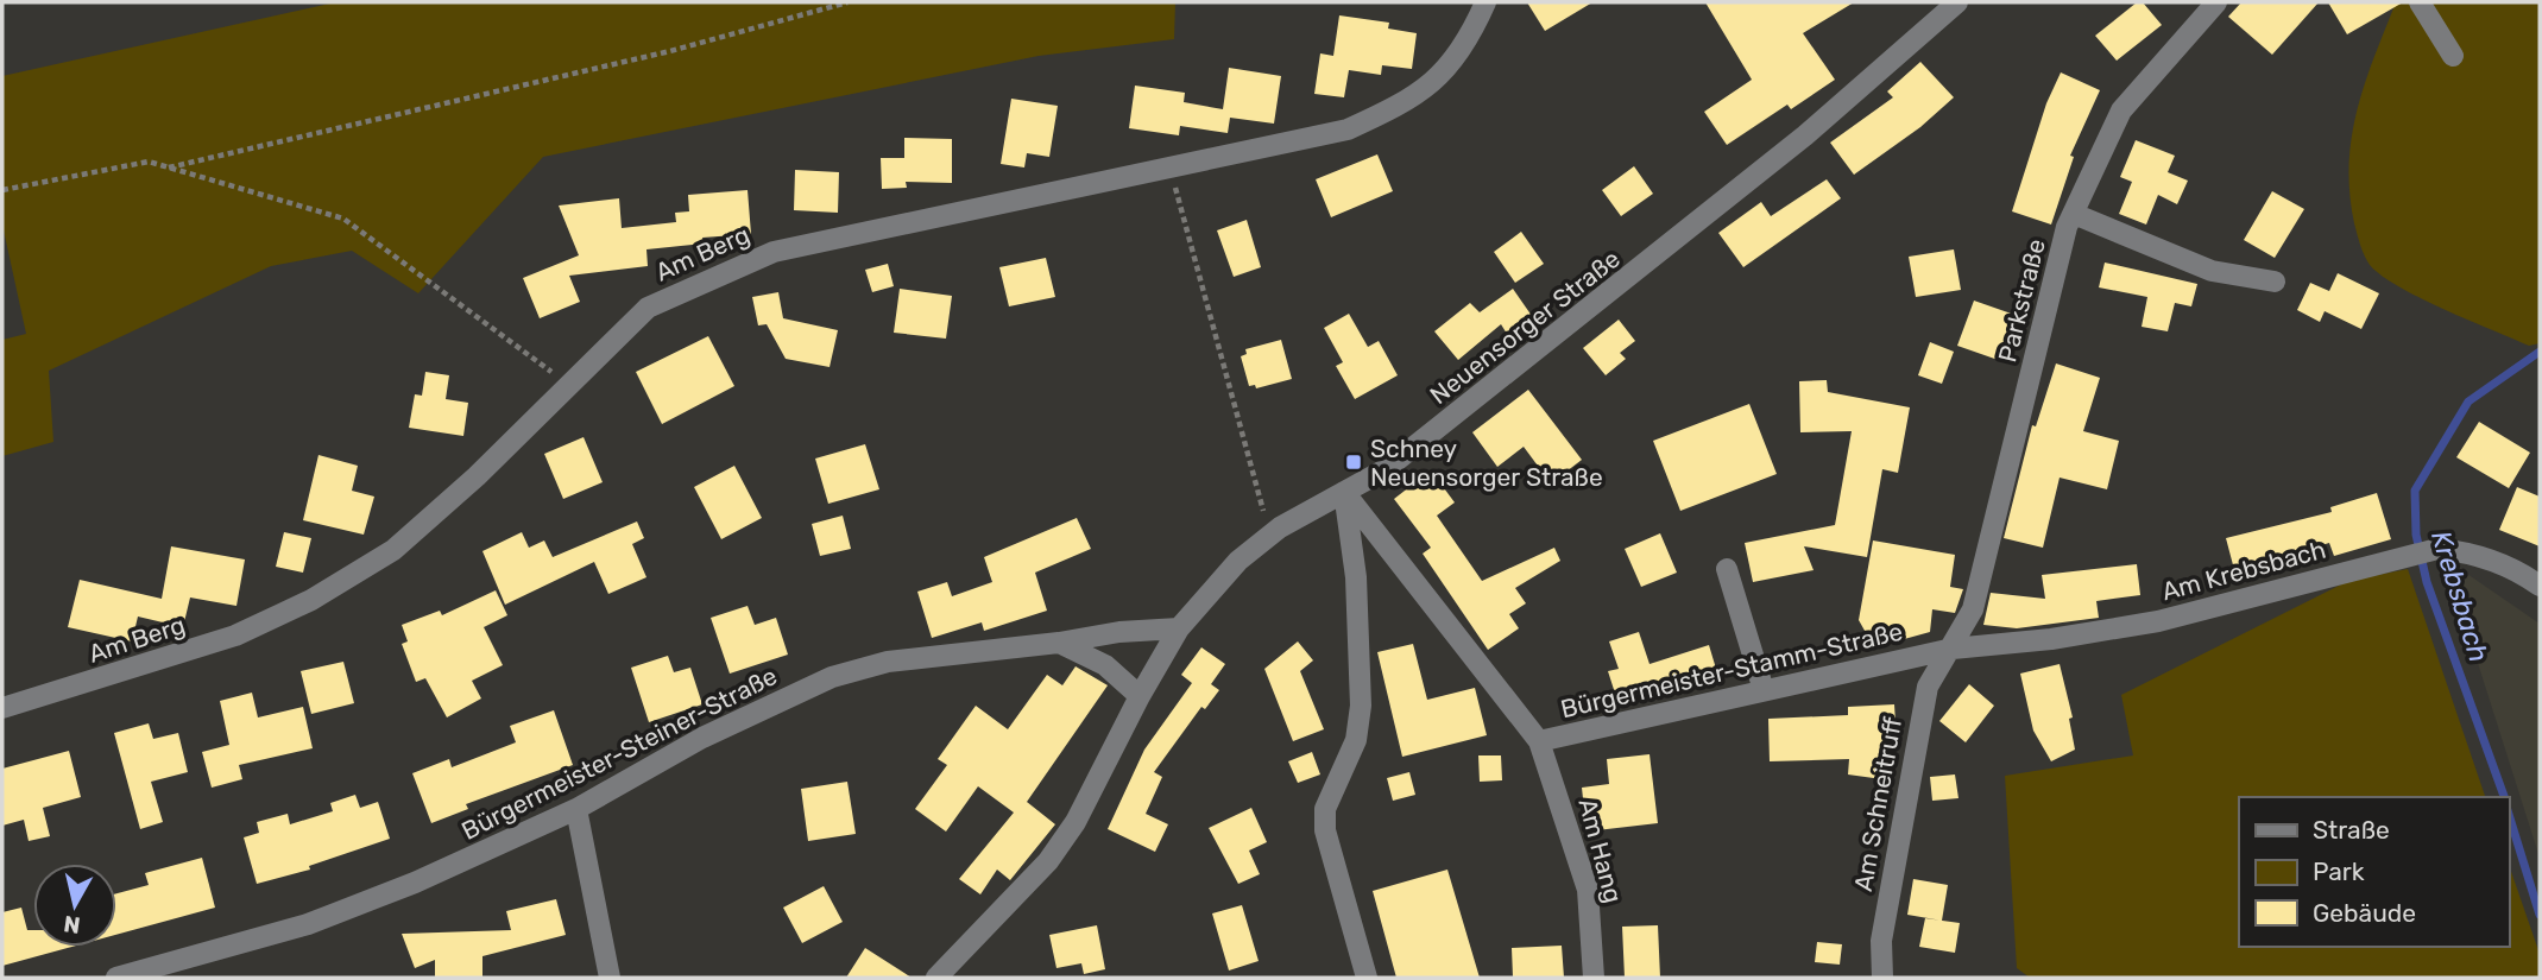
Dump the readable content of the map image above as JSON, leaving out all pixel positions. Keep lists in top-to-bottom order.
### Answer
{
  "streets": {
    "street": [
      "Am Berg",
      "Parkstraße",
      "Neuensorger Straße",
      "Am Krebsbach",
      "Bürgermeister-Stamm-Straße",
      "Bürgermeister-Steiner-Straße",
      "Am Schneitruff",
      "Am Hang"
    ]
  },
  "crossings": [
    ["Parkstraße", "Am Krebsbach"],
    ["Parkstraße", "Bürgermeister-Stamm-Straße"],
    ["Parkstraße", "Am Schneitruff"],
    ["Neuensorger Straße", "Bürgermeister-Stamm-Straße"],
    ["Neuensorger Straße", "Bürgermeister-Steiner-Straße"],
    ["Am Krebsbach", "Bürgermeister-Stamm-Straße"],
    ["Am Krebsbach", "Am Schneitruff"],
    ["Bürgermeister-Stamm-Straße", "Am Schneitruff"],
    ["Bürgermeister-Stamm-Straße", "Am Hang"]
  ],
  "water": ["Krebsbach"],
  "places": {
    "transit": ["Schney Neuensorger Straße"]
  },
  "legend": ["Straße", "Park", "Gebäude"],
  "north": "bottom"
}
